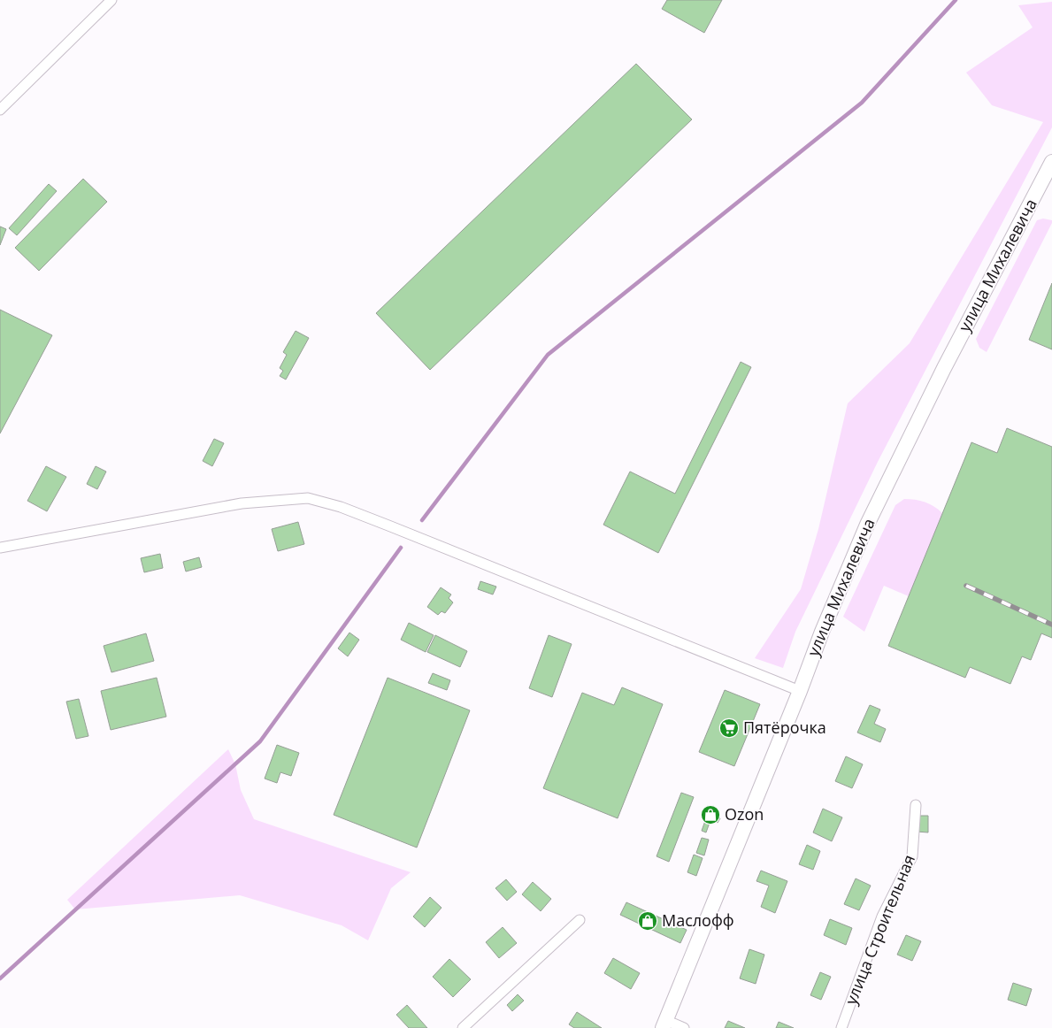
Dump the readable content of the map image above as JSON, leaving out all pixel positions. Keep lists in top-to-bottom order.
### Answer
{
  "streets": {
    "street": ["улица Михалевича", "улица Строительная"]
  },
  "places": {
    "supermarket": ["Пятёрочка"],
    "shop": ["Ozon", "Маслофф"]
  }
}
